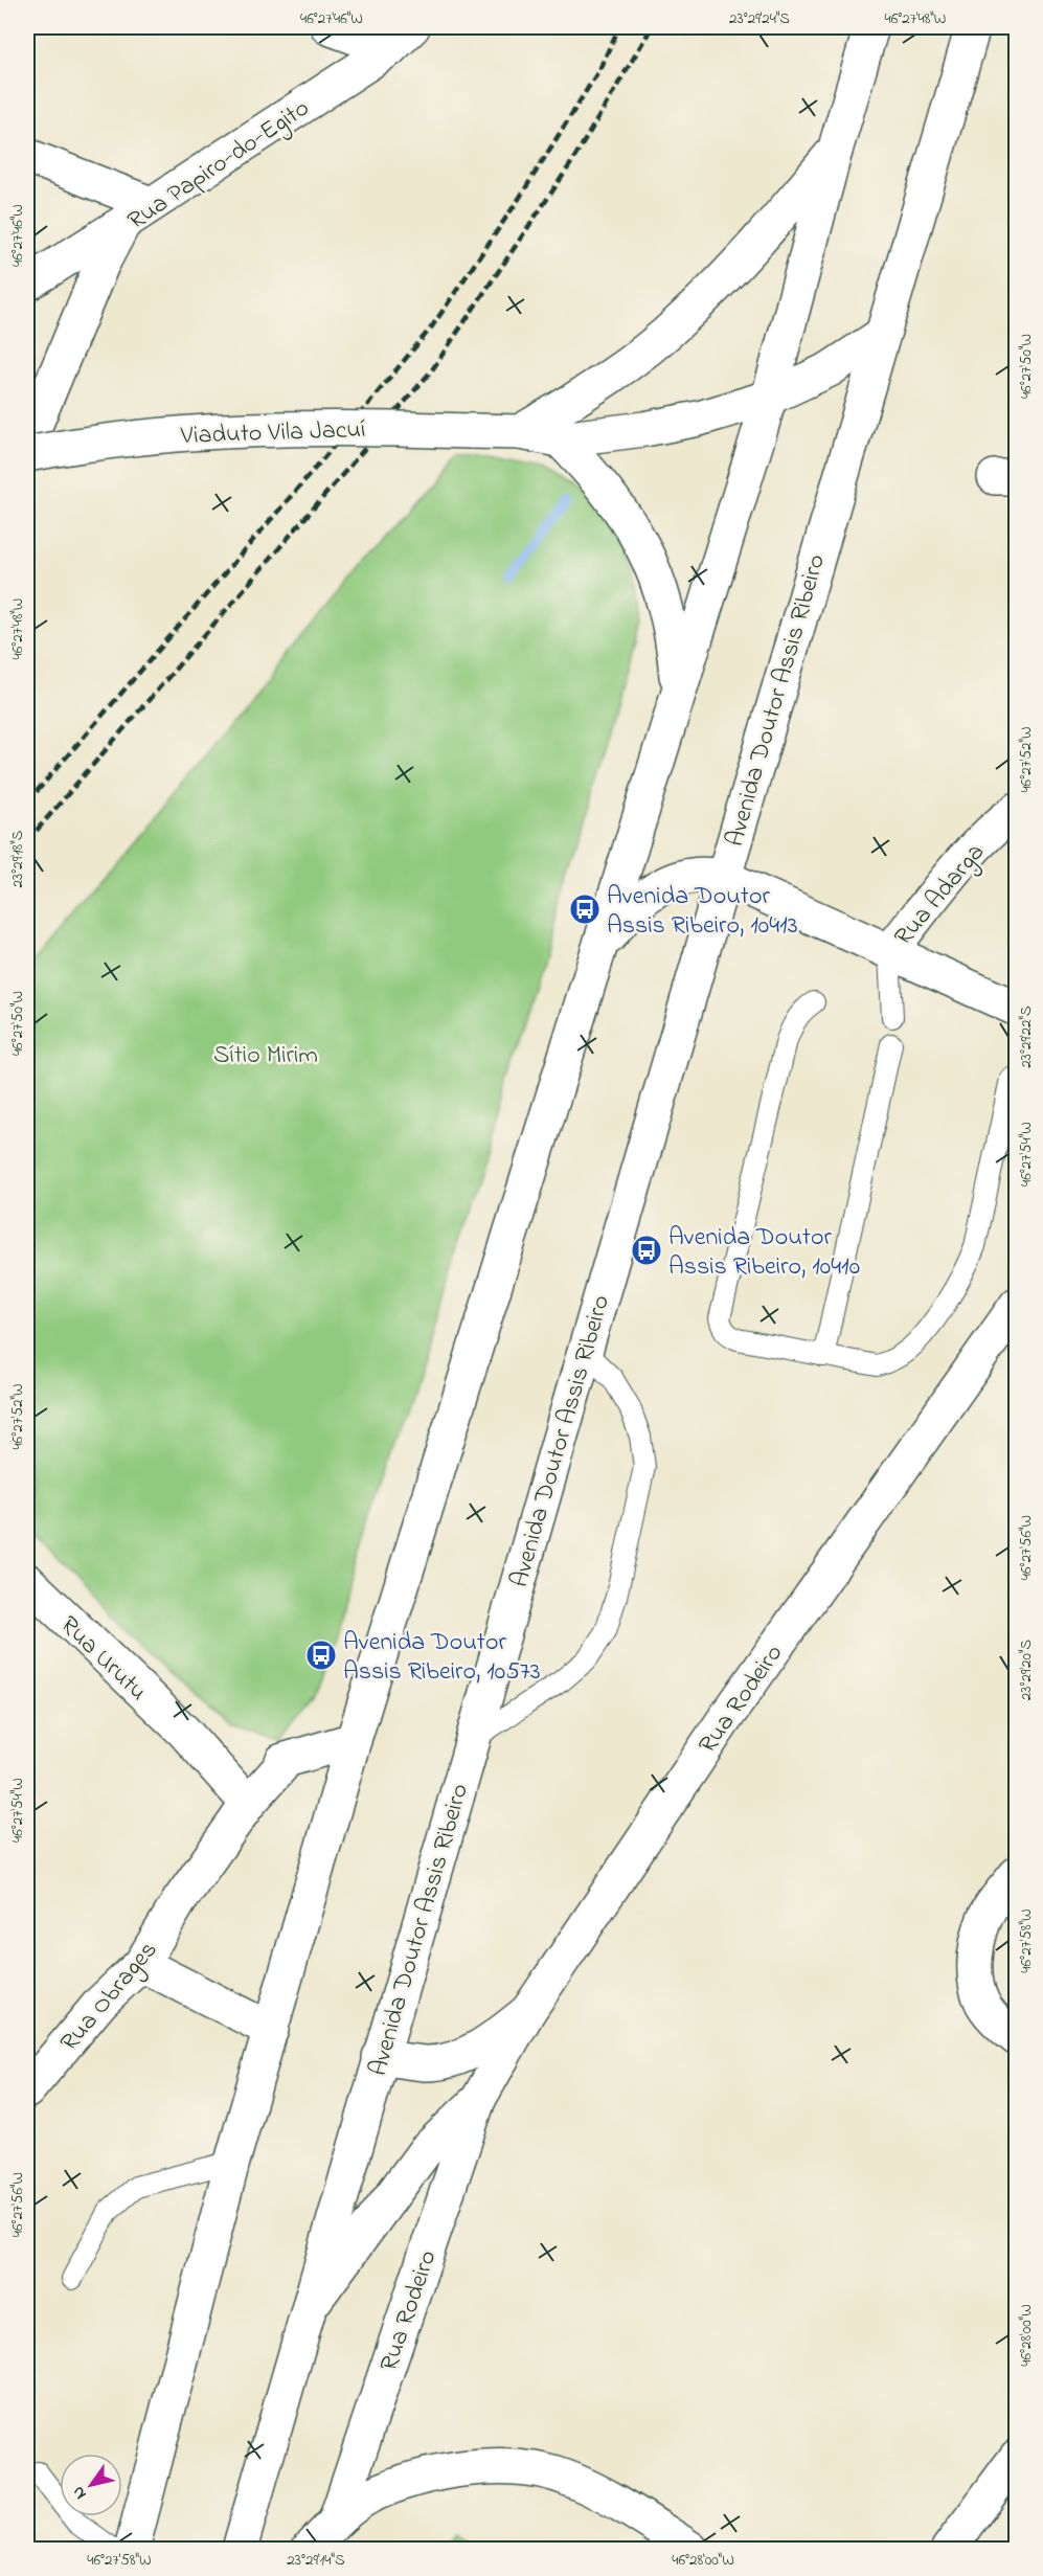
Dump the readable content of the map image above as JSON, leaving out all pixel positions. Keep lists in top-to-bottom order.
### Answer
{
  "streets": {
    "street": [
      "Rua Papiro-do-Egito",
      "Viaduto Vila Jacuí",
      "Avenida Doutor Assis Ribeiro",
      "Rua Adarga",
      "Rua Urutu",
      "Rua Rodeiro",
      "Rua Obrages"
    ]
  },
  "crossings": [
    ["Avenida Doutor Assis Ribeiro", "Rua Rodeiro"],
    ["Rua Urutu", "Rua Obrages"]
  ],
  "parks": ["Sítio Mirim"],
  "places": {
    "bus stop": ["Avenida Doutor Assis Ribeiro, 10413", "Avenida Doutor Assis Ribeiro, 10410", "Avenida Doutor Assis Ribeiro, 10573"]
  },
  "north": "bottom left",
  "coordinates": [
    "46°27'46\"W",
    "23°29'24\"S",
    "46°27'48\"W",
    "46°27'50\"W",
    "46°27'52\"W",
    "23°29'18\"S",
    "23°29'22\"S",
    "46°27'54\"W",
    "46°27'56\"W",
    "23°29'20\"S",
    "46°27'58\"W",
    "46°28'00\"W",
    "23°29'14\"S"
  ]
}
